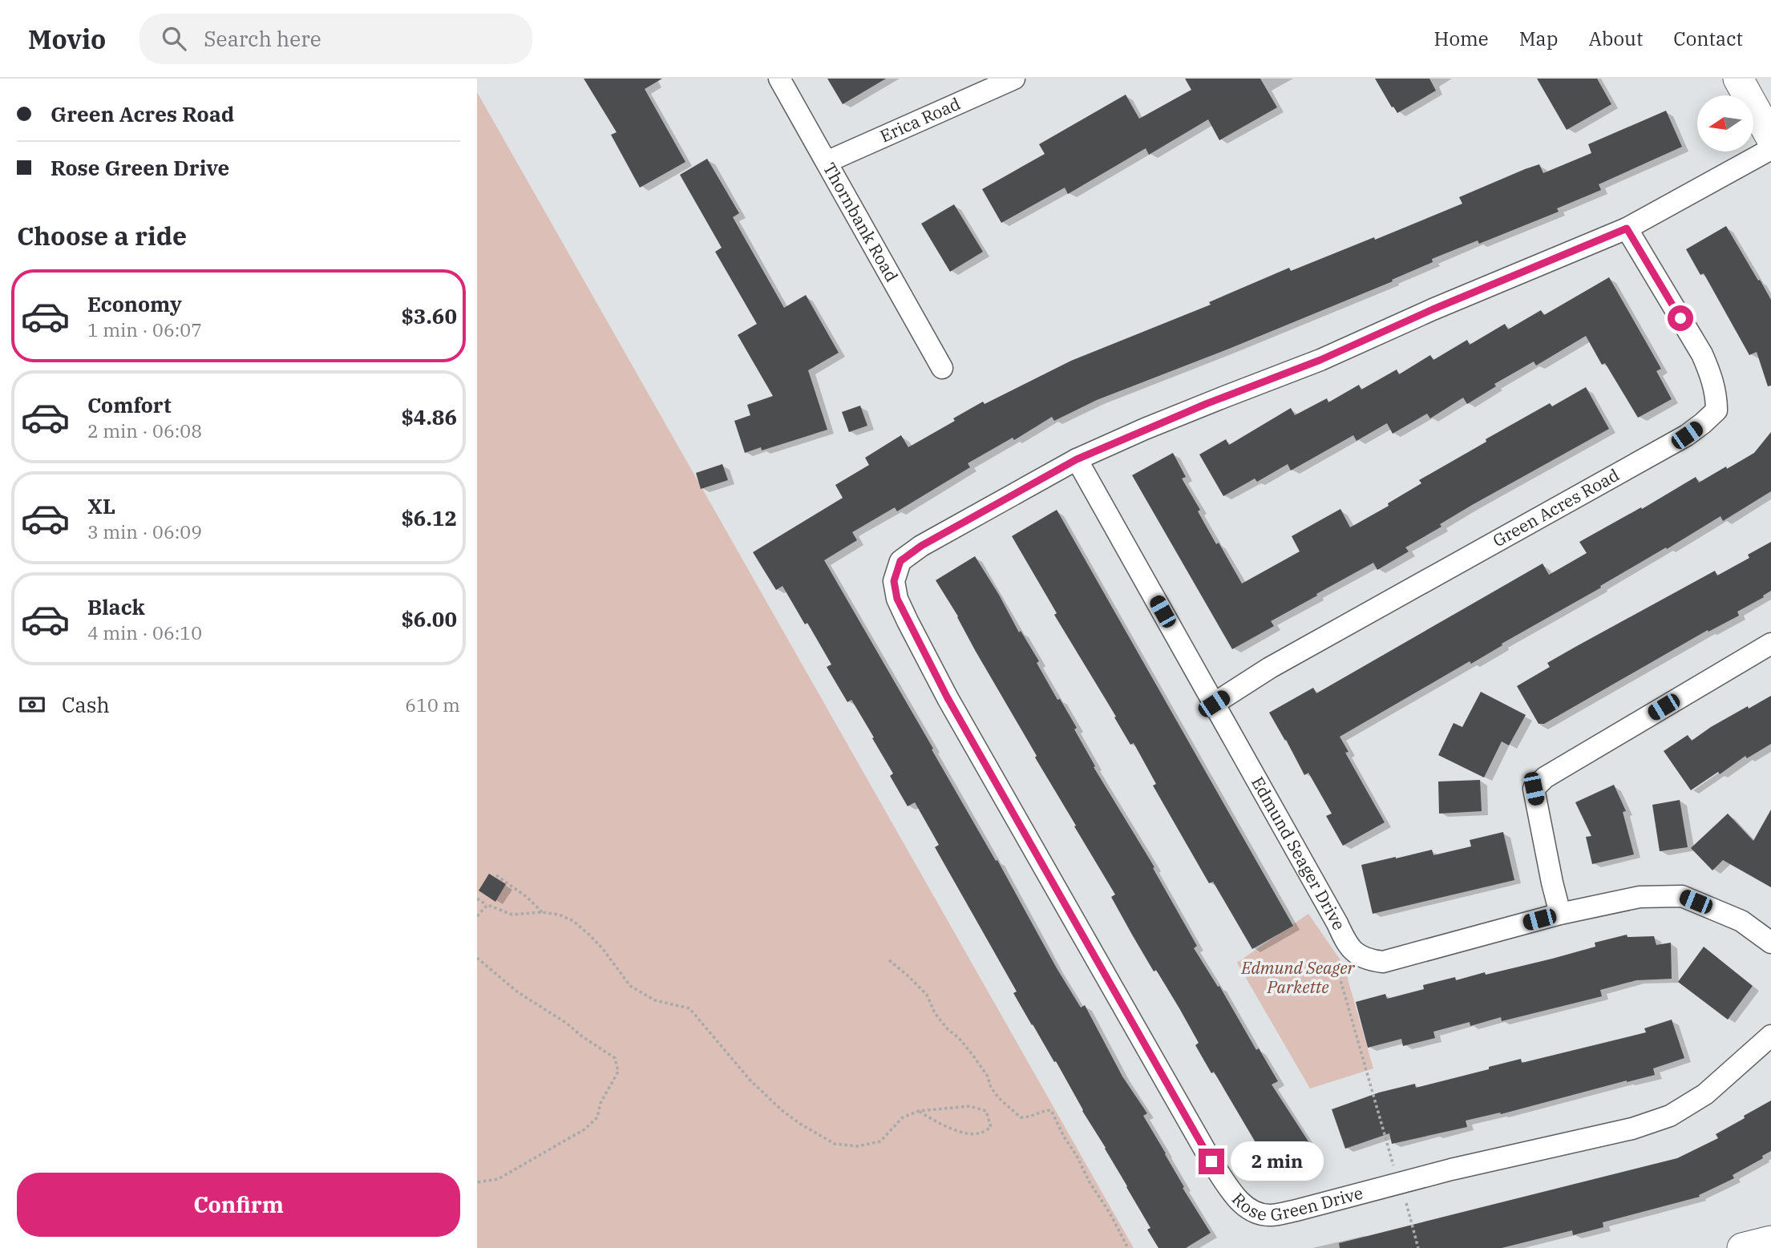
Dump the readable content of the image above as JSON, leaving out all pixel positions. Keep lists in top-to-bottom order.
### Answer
{
  "streets": {
    "street": [
      "Erica Road",
      "Thornbank Road",
      "Green Acres Road",
      "Edmund Seager Drive",
      "Rose Green Drive"
    ]
  },
  "crossings": [
    ["Erica Road", "Thornbank Road"],
    ["Green Acres Road", "Edmund Seager Drive"],
    ["Green Acres Road", "Rose Green Drive"],
    ["Edmund Seager Drive", "Rose Green Drive"]
  ],
  "parks": ["Edmund Seager Parkette"],
  "north": "left",
  "page": {
    "header": "Movio",
    "search": "Search here",
    "nav": [
      "Home",
      "Map",
      "About",
      "Contact"
    ],
    "banner": ["Green Acres Road", "Rose Green Drive"],
    "heading": "Choose a ride",
    "list": [
      {
        "name": "Economy",
        "note": "1 min · 06:07",
        "value": "$3.60"
      },
      {
        "name": "Comfort",
        "note": "2 min · 06:08",
        "value": "$4.86"
      },
      {
        "name": "XL",
        "note": "3 min · 06:09",
        "value": "$6.12"
      },
      {
        "name": "Black",
        "note": "4 min · 06:10",
        "value": "$6.00"
      }
    ],
    "pay": ["Cash", "610 m"],
    "bubble": "2 min",
    "buttons": "Confirm"
  }
}
